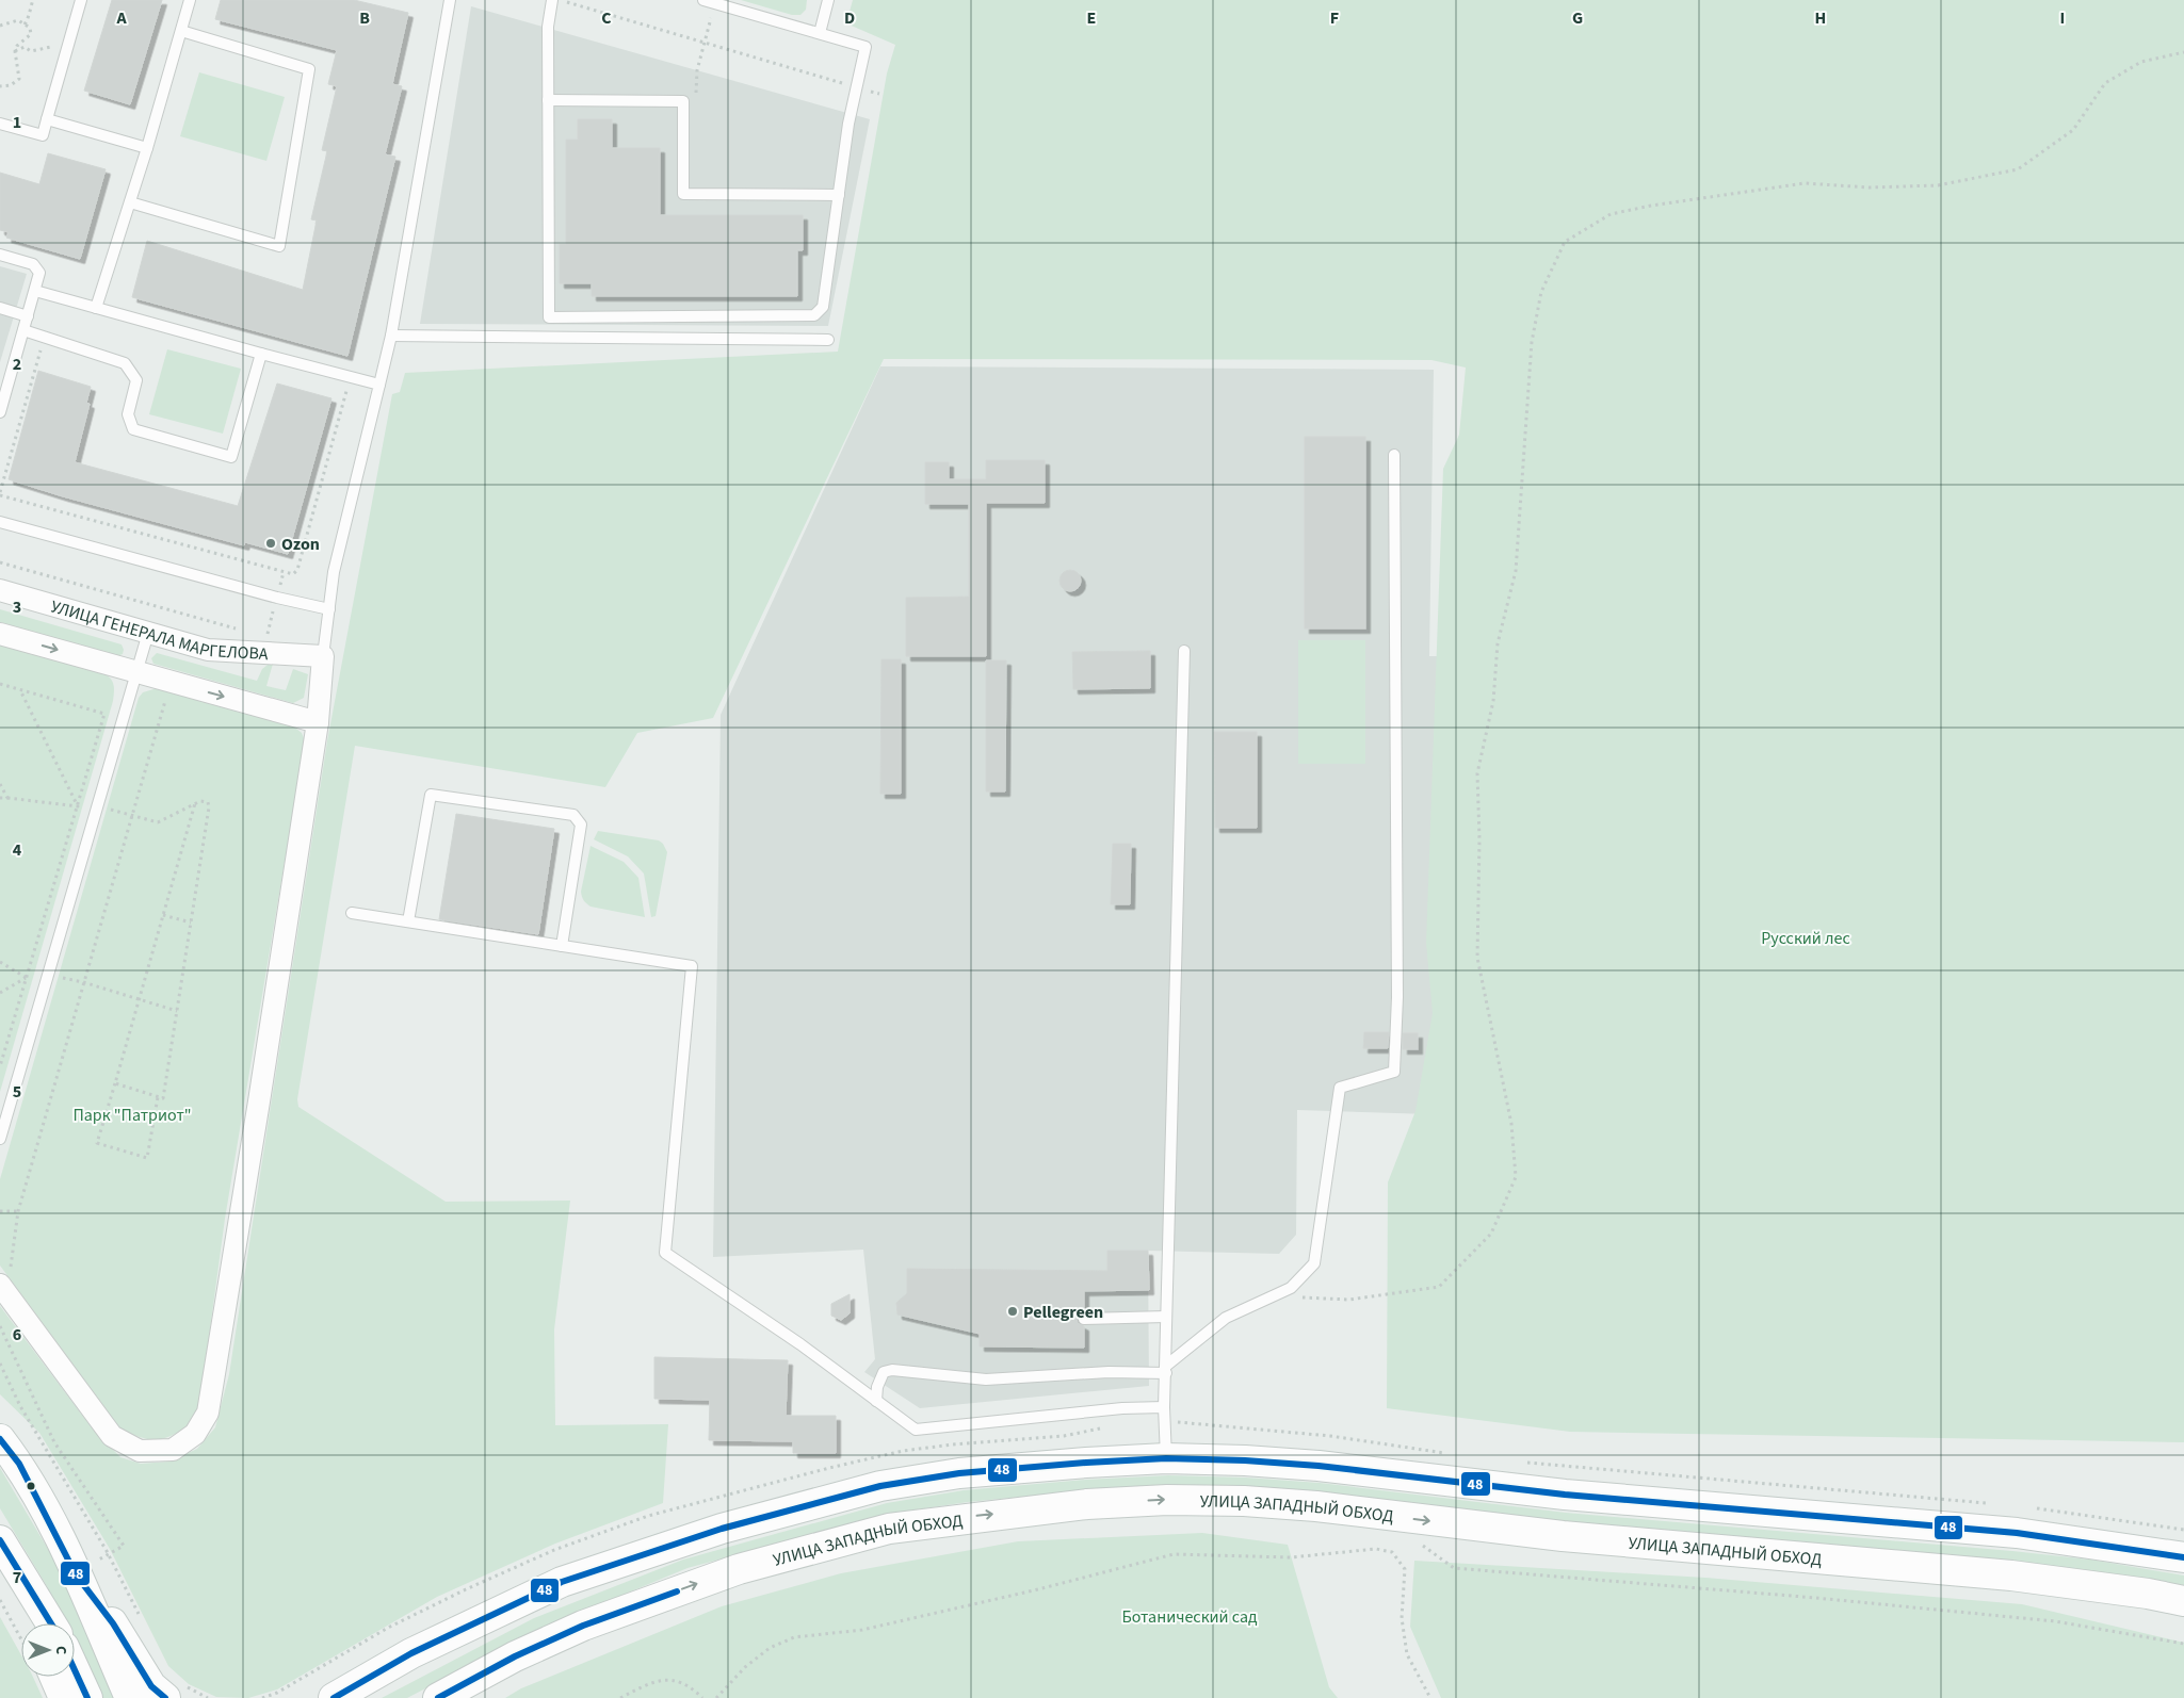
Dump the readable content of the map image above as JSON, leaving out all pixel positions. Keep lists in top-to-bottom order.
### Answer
{
  "streets": {
    "main road": ["УЛИЦА ЗАПАДНЫЙ ОБХОД"],
    "street": ["УЛИЦА ГЕНЕРАЛА МАРГЕЛОВА"]
  },
  "parks": ["Русский лес", "Парк \"Патриот\"", "Ботанический сад"],
  "places": ["Ozon", "Pellegreen"],
  "lines": ["transit line 48"],
  "north": "right",
  "grid": {
    "columns": [
      "A",
      "B",
      "C",
      "D",
      "E",
      "F",
      "G",
      "H",
      "I"
    ],
    "rows": [
      "1",
      "2",
      "3",
      "4",
      "5",
      "6",
      "7"
    ]
  }
}
